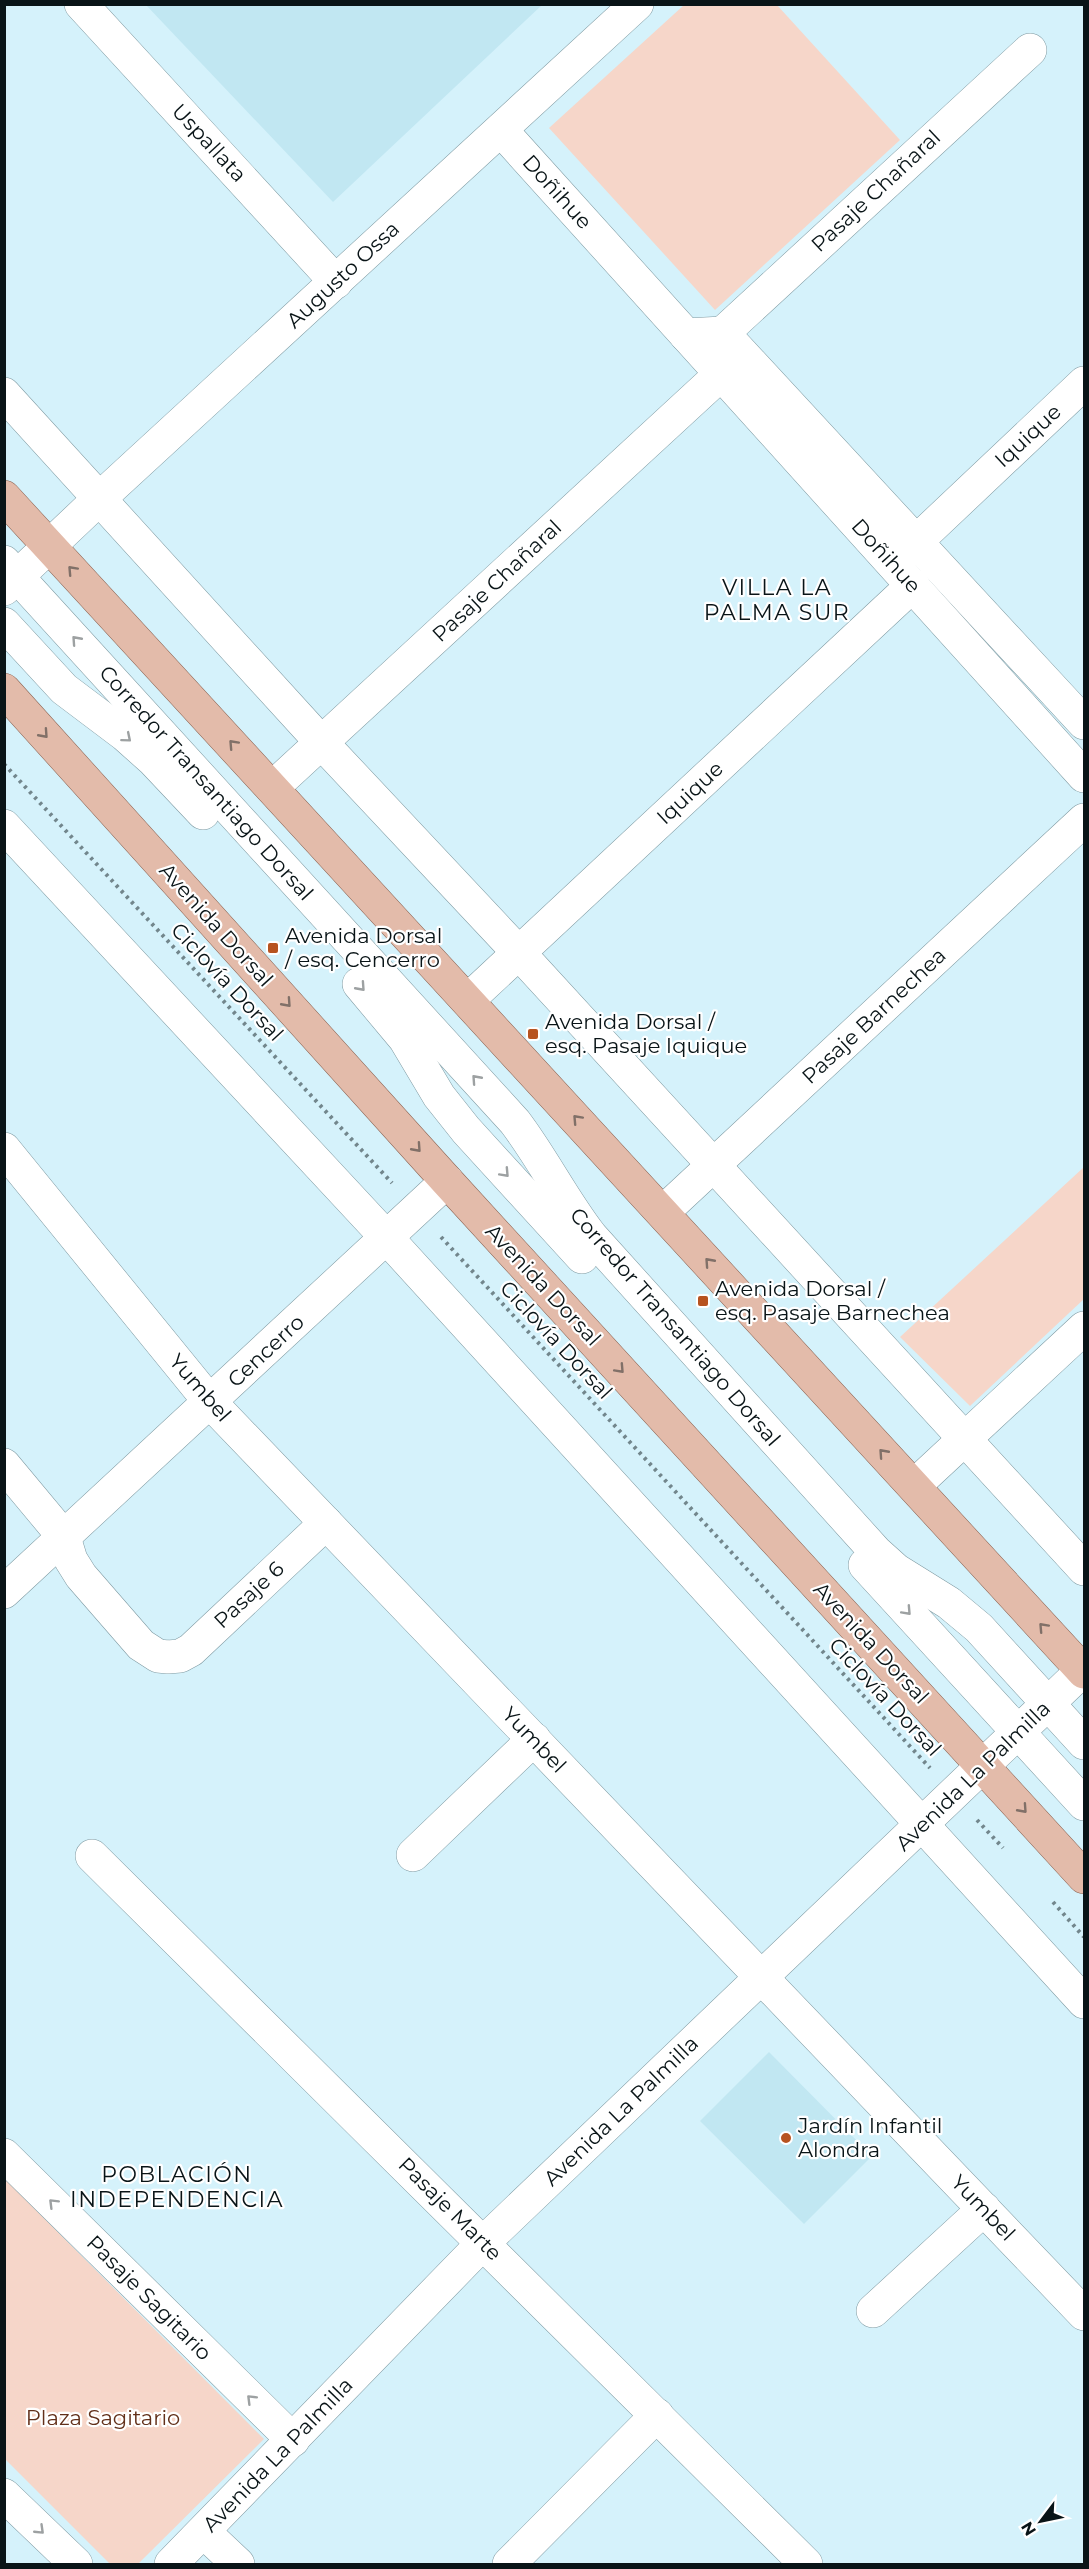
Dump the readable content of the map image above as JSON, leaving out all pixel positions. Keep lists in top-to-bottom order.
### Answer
{
  "streets": {
    "main road": ["Avenida Dorsal"],
    "street": [
      "Uspallata",
      "Pasaje Chañaral",
      "Doñihue",
      "Augusto Ossa",
      "Iquique",
      "Corredor Transantiago Dorsal",
      "Pasaje Barnechea",
      "Cencerro",
      "Yumbel",
      "Pasaje 6",
      "Avenida La Palmilla",
      "Pasaje Marte",
      "Pasaje Sagitario"
    ],
    "path": ["Ciclovía Dorsal"]
  },
  "crossings": [
    ["Uspallata", "Augusto Ossa"],
    ["Pasaje Chañaral", "Doñihue"],
    ["Doñihue", "Augusto Ossa"],
    ["Doñihue", "Iquique"],
    ["Augusto Ossa", "Corredor Transantiago Dorsal"],
    ["Corredor Transantiago Dorsal", "Avenida La Palmilla"],
    ["Avenida Dorsal", "Cencerro"],
    ["Avenida Dorsal", "Avenida La Palmilla"],
    ["Ciclovía Dorsal", "Cencerro"],
    ["Ciclovía Dorsal", "Avenida La Palmilla"],
    ["Cencerro", "Yumbel"],
    ["Cencerro", "Pasaje 6"],
    ["Yumbel", "Pasaje 6"],
    ["Yumbel", "Avenida La Palmilla"],
    ["Avenida La Palmilla", "Pasaje Marte"],
    ["Avenida La Palmilla", "Pasaje Sagitario"]
  ],
  "one_way": ["Pasaje Sagitario"],
  "districts": ["VILLA LA PALMA SUR", "POBLACIÓN INDEPENDENCIA"],
  "parks": ["Plaza Sagitario"],
  "places": {
    "transit": ["Avenida Dorsal / esq. Cencerro", "Avenida Dorsal / esq. Pasaje Iquique", "Avenida Dorsal / esq. Pasaje Barnechea"],
    "other": ["Jardín Infantil Alondra"]
  },
  "north": "bottom left"
}
